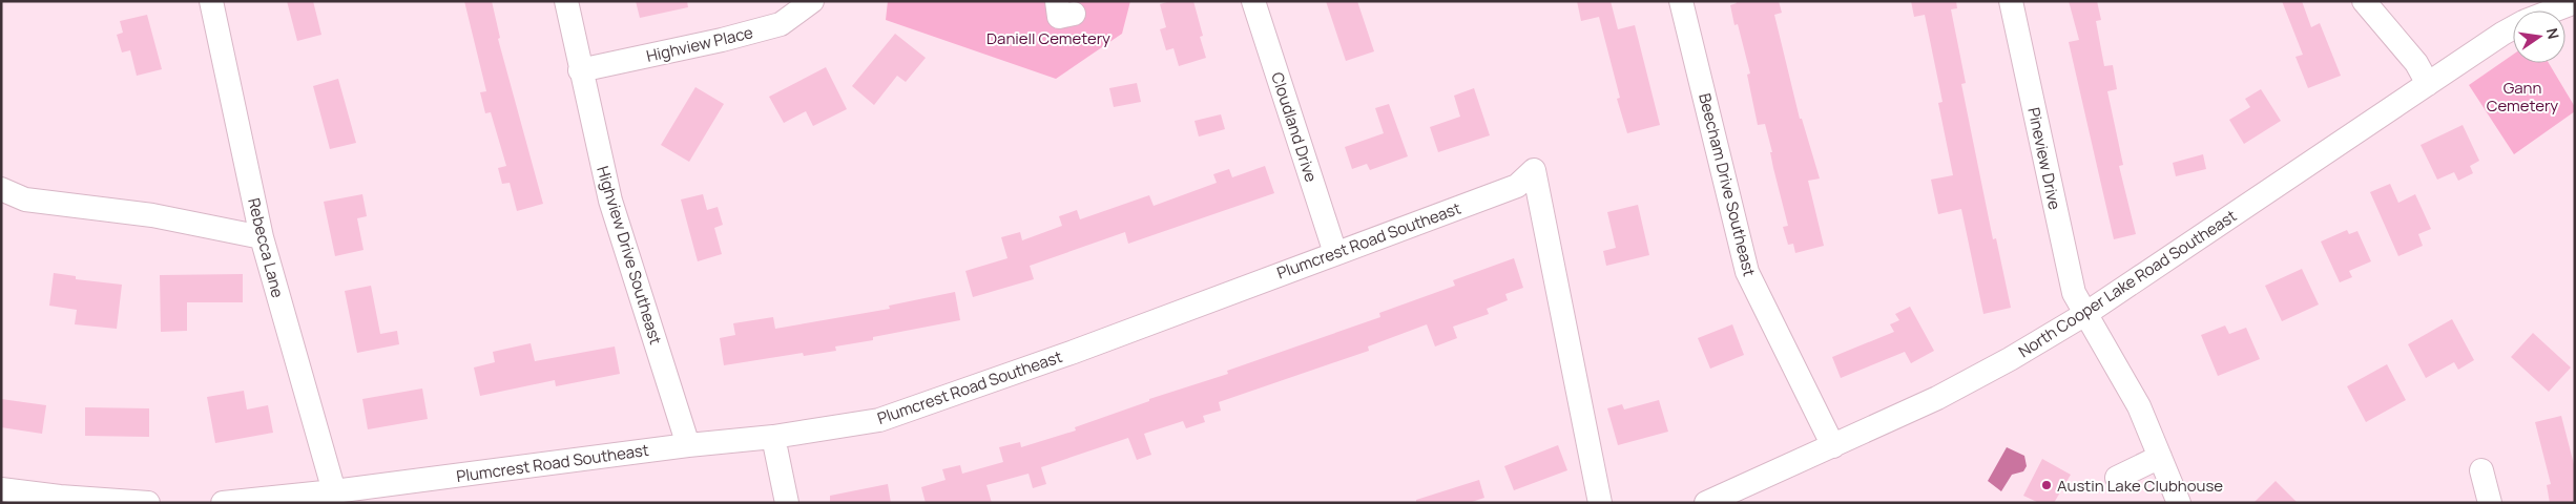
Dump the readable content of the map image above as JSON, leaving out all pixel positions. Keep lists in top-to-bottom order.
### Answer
{
  "streets": {
    "street": [
      "Highview Place",
      "Cloudland Drive",
      "Pineview Drive",
      "Beecham Drive Southeast",
      "Plumcrest Road Southeast",
      "Rebecca Lane",
      "Highview Drive Southeast",
      "North Cooper Lake Road Southeast"
    ]
  },
  "crossings": [
    ["Highview Place", "Highview Drive Southeast"],
    ["Cloudland Drive", "Plumcrest Road Southeast"],
    ["Pineview Drive", "North Cooper Lake Road Southeast"],
    ["Beecham Drive Southeast", "North Cooper Lake Road Southeast"],
    ["Plumcrest Road Southeast", "Rebecca Lane"],
    ["Plumcrest Road Southeast", "Highview Drive Southeast"]
  ],
  "parks": ["Daniell Cemetery", "Gann Cemetery"],
  "places": ["Austin Lake Clubhouse"],
  "north": "right"
}
